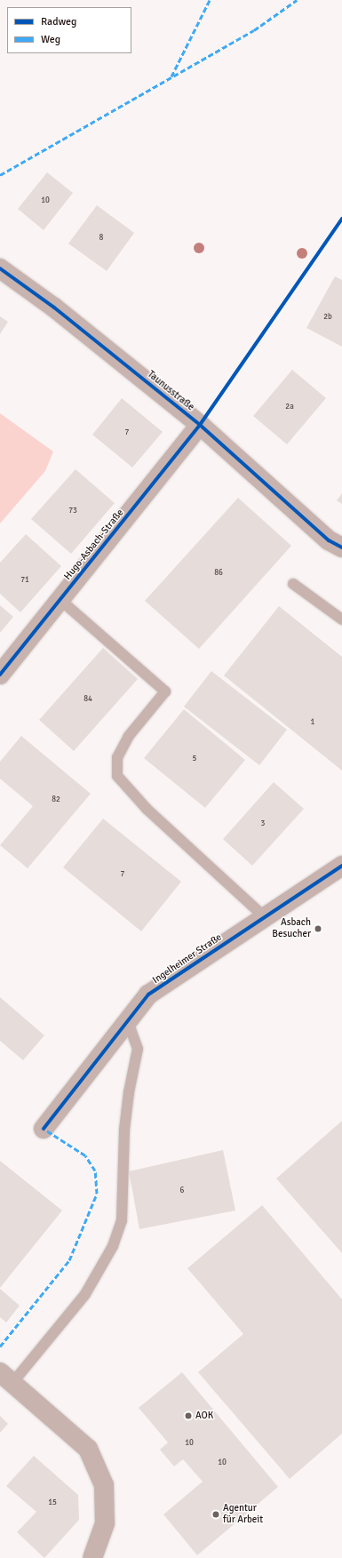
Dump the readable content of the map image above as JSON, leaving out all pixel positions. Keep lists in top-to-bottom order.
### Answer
{
  "streets": {
    "street": ["Taunusstraße", "Hugo-Asbach-Straße", "Ingelheimer Straße"]
  },
  "crossings": [
    ["Taunusstraße", "Hugo-Asbach-Straße"]
  ],
  "places": ["Asbach Besucher", "AOK", "Agentur für Arbeit"],
  "house_numbers": [
    "10",
    "8",
    "2b",
    "2a",
    "7",
    "73",
    "86",
    "71",
    "84",
    "1",
    "5",
    "82",
    "3",
    "7",
    "6",
    "10",
    "10",
    "15"
  ],
  "legend": ["Radweg", "Weg"]
}
